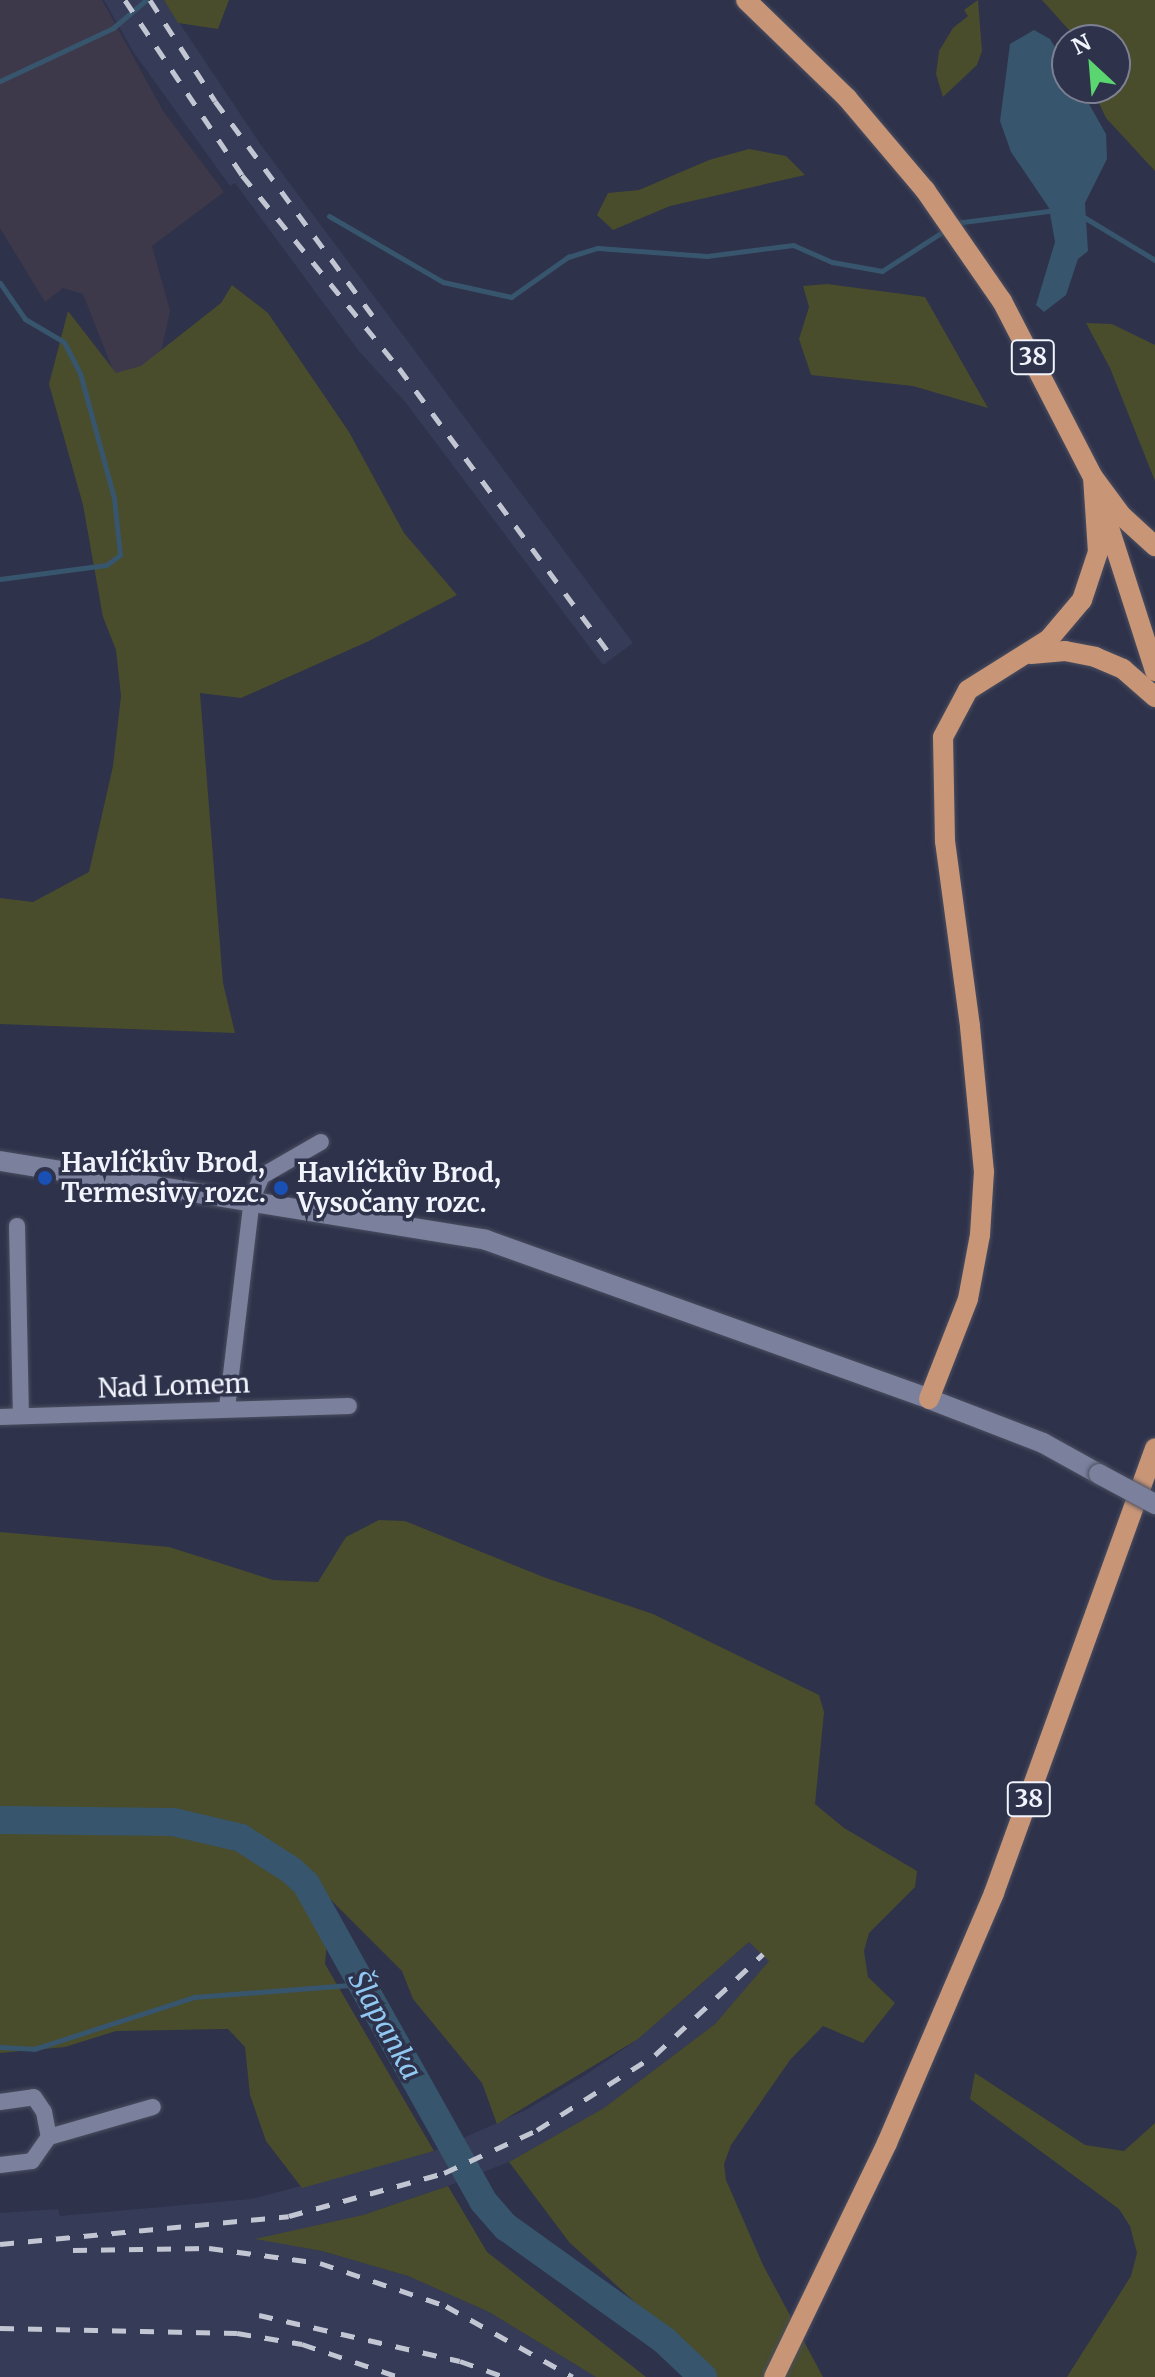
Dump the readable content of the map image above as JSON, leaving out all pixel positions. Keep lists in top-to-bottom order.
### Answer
{
  "streets": {
    "main road": ["38"],
    "street": ["Nad Lomem"]
  },
  "water": ["Šlapanka"],
  "places": ["Havlíčkův Brod, Termesivy rozc.", "Havlíčkův Brod, Vysočany rozc."],
  "north": "top left"
}
